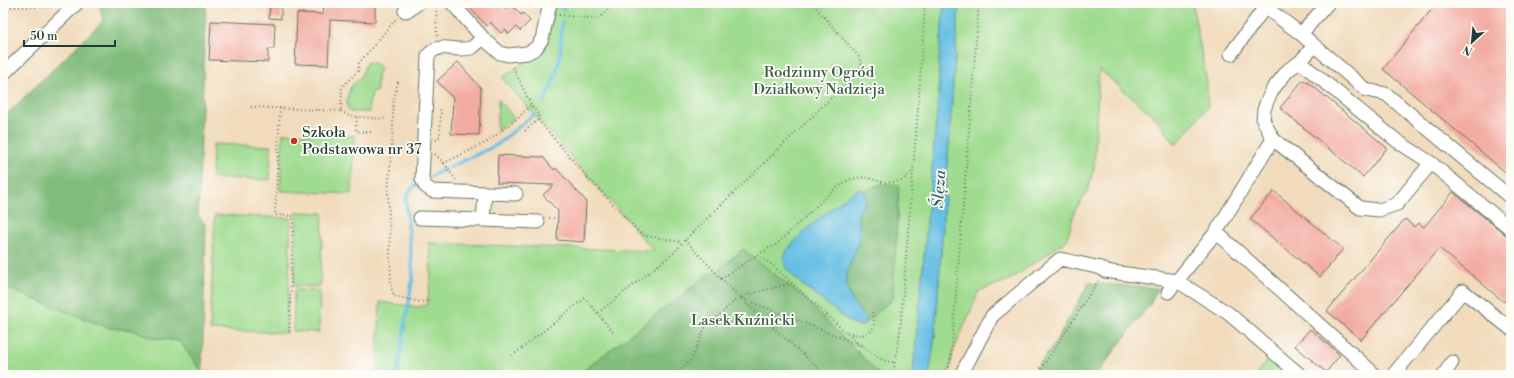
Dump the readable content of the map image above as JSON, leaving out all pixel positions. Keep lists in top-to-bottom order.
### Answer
{
  "water": ["Ślęza"],
  "parks": ["Rodzinny Ogród Działkowy Nadzieja", "Lasek Kuźnicki"],
  "places": ["Szkoła Podstawowa nr 37"],
  "scale_bar": "50 m",
  "north": "bottom left"
}
